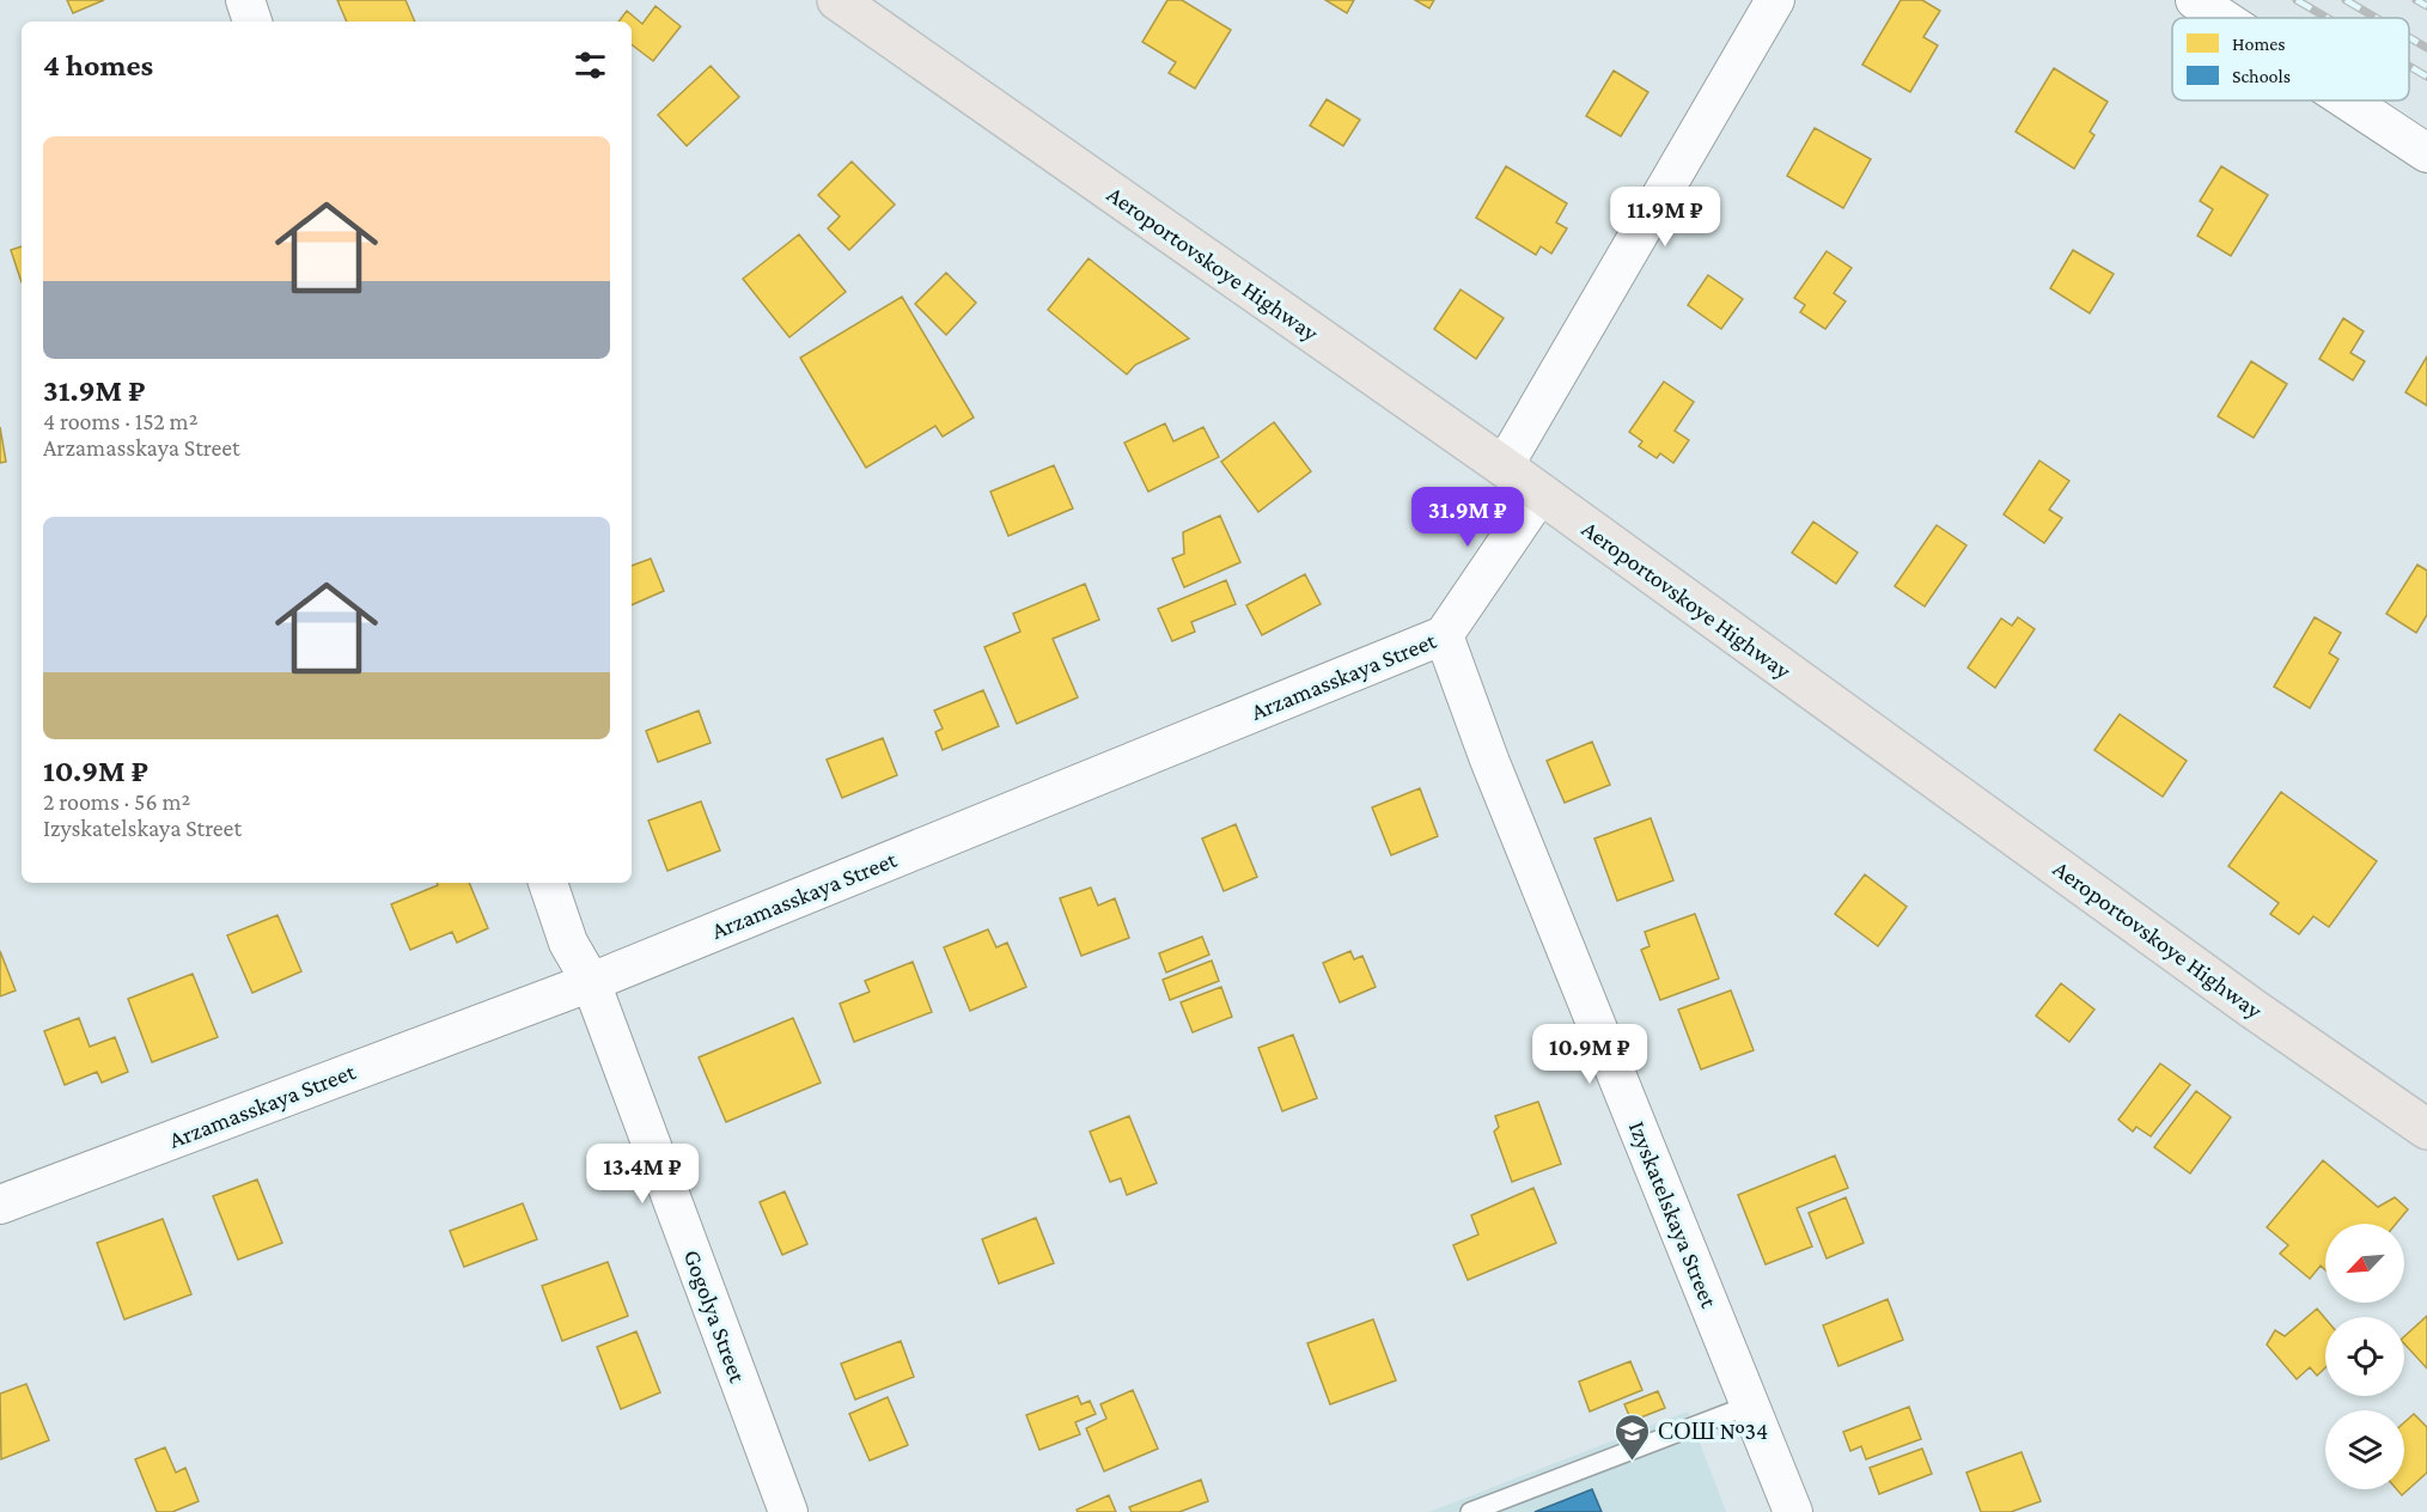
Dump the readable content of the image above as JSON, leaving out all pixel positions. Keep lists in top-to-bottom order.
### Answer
{
  "streets": {
    "main road": ["Aeroportovskoye Highway"],
    "street": ["Arzamasskaya Street", "Izyskatelskaya Street", "Gogolya Street"]
  },
  "crossings": [
    ["Aeroportovskoye Highway", "Arzamasskaya Street"],
    ["Arzamasskaya Street", "Izyskatelskaya Street"],
    ["Arzamasskaya Street", "Gogolya Street"]
  ],
  "places": {
    "school or university": ["СОШ №34"]
  },
  "legend": ["Homes", "Schools"],
  "north": "bottom left",
  "page": {
    "heading": "4 homes",
    "list": [
      {
        "name": "31.9M ₽",
        "note": "4 rooms · 152 m² · Arzamasskaya Street"
      },
      {
        "name": "10.9M ₽",
        "note": "2 rooms · 56 m² · Izyskatelskaya Street"
      }
    ],
    "price": [
      "11.9M ₽",
      "31.9M ₽",
      "10.9M ₽",
      "13.4M ₽"
    ]
  }
}
